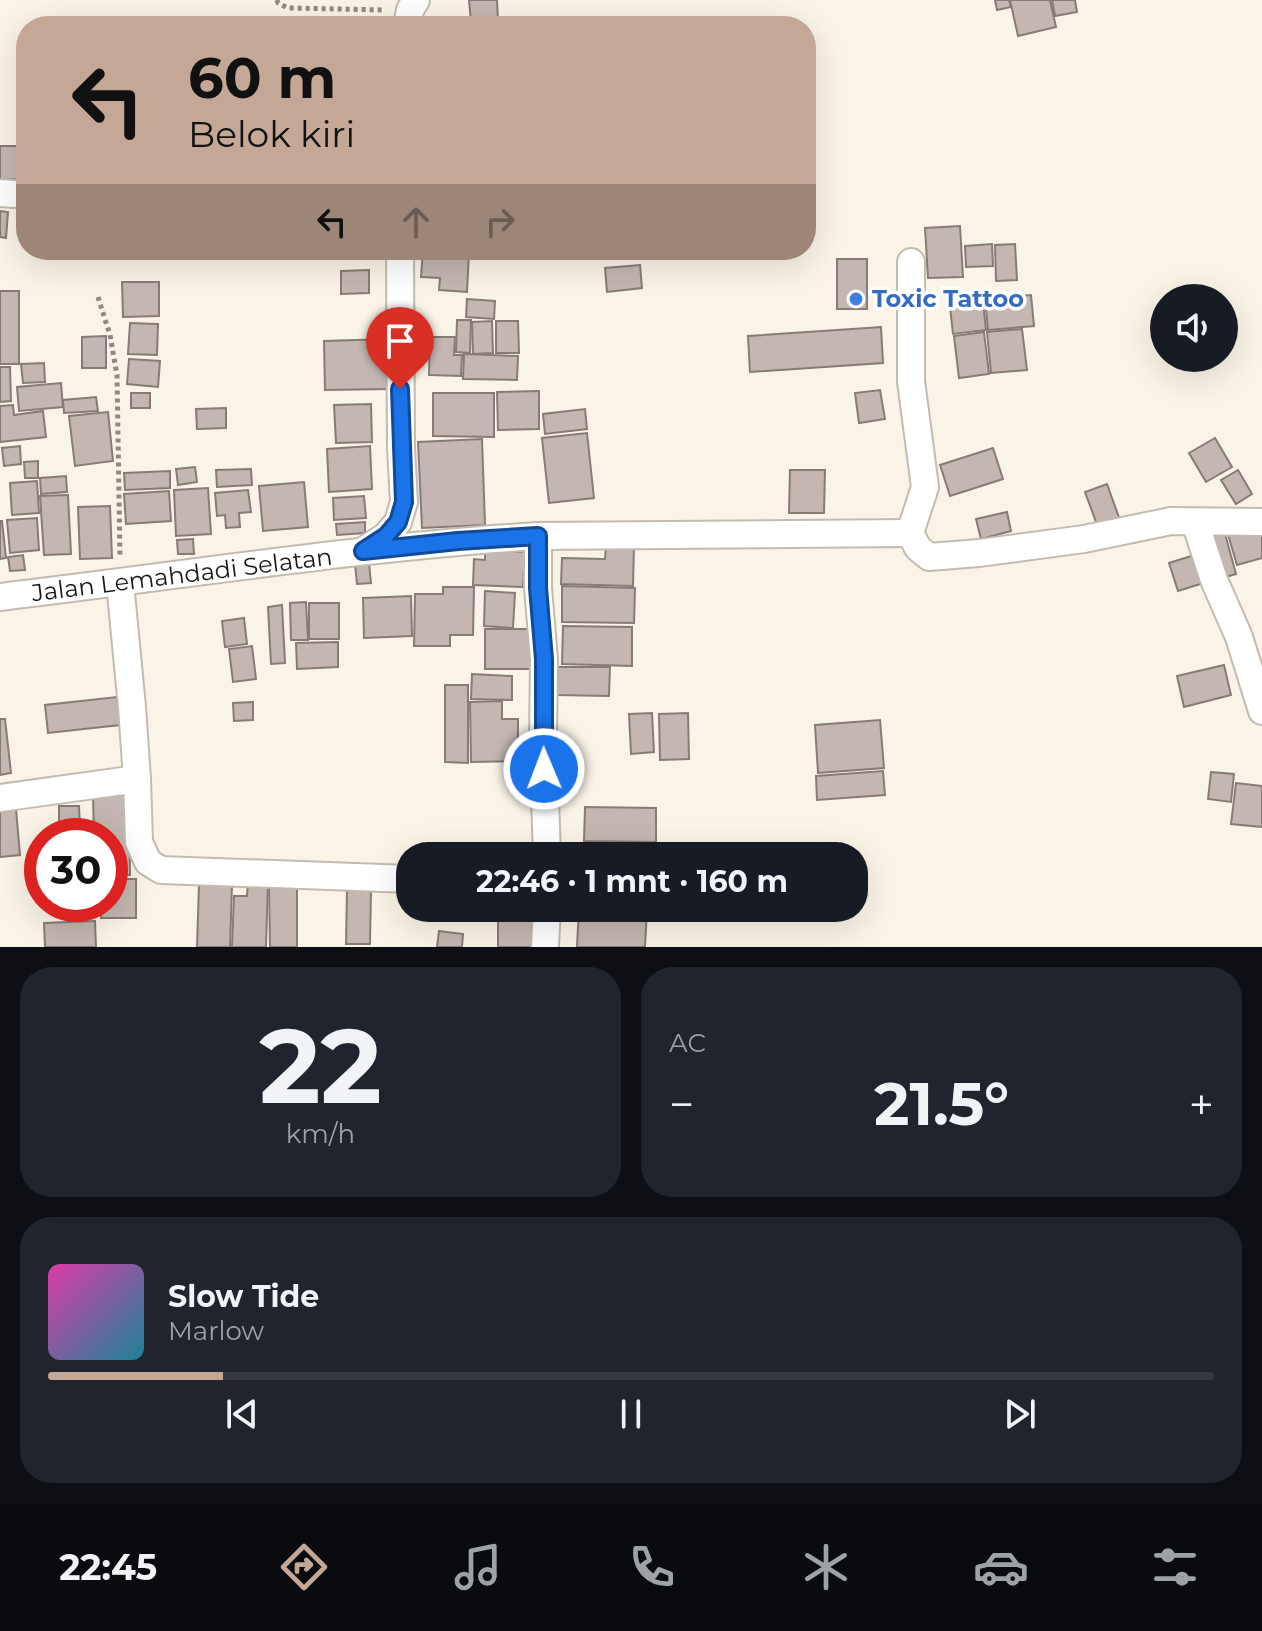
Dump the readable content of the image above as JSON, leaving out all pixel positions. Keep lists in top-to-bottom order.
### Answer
{
  "streets": {
    "street": ["Jalan Lemahdadi Selatan"]
  },
  "places": ["Toxic Tattoo"],
  "page": {
    "turn": ["60 m", "Belok kiri"],
    "limit": "30",
    "trip": "22:46 · 1 mnt · 160 m",
    "tile": [
      ["22", "km/h"],
      "AC"
    ],
    "heat": ["−", "21.5°", "+"],
    "song": ["Slow Tide", "Marlow"],
    "tabs": "22:45"
  }
}
